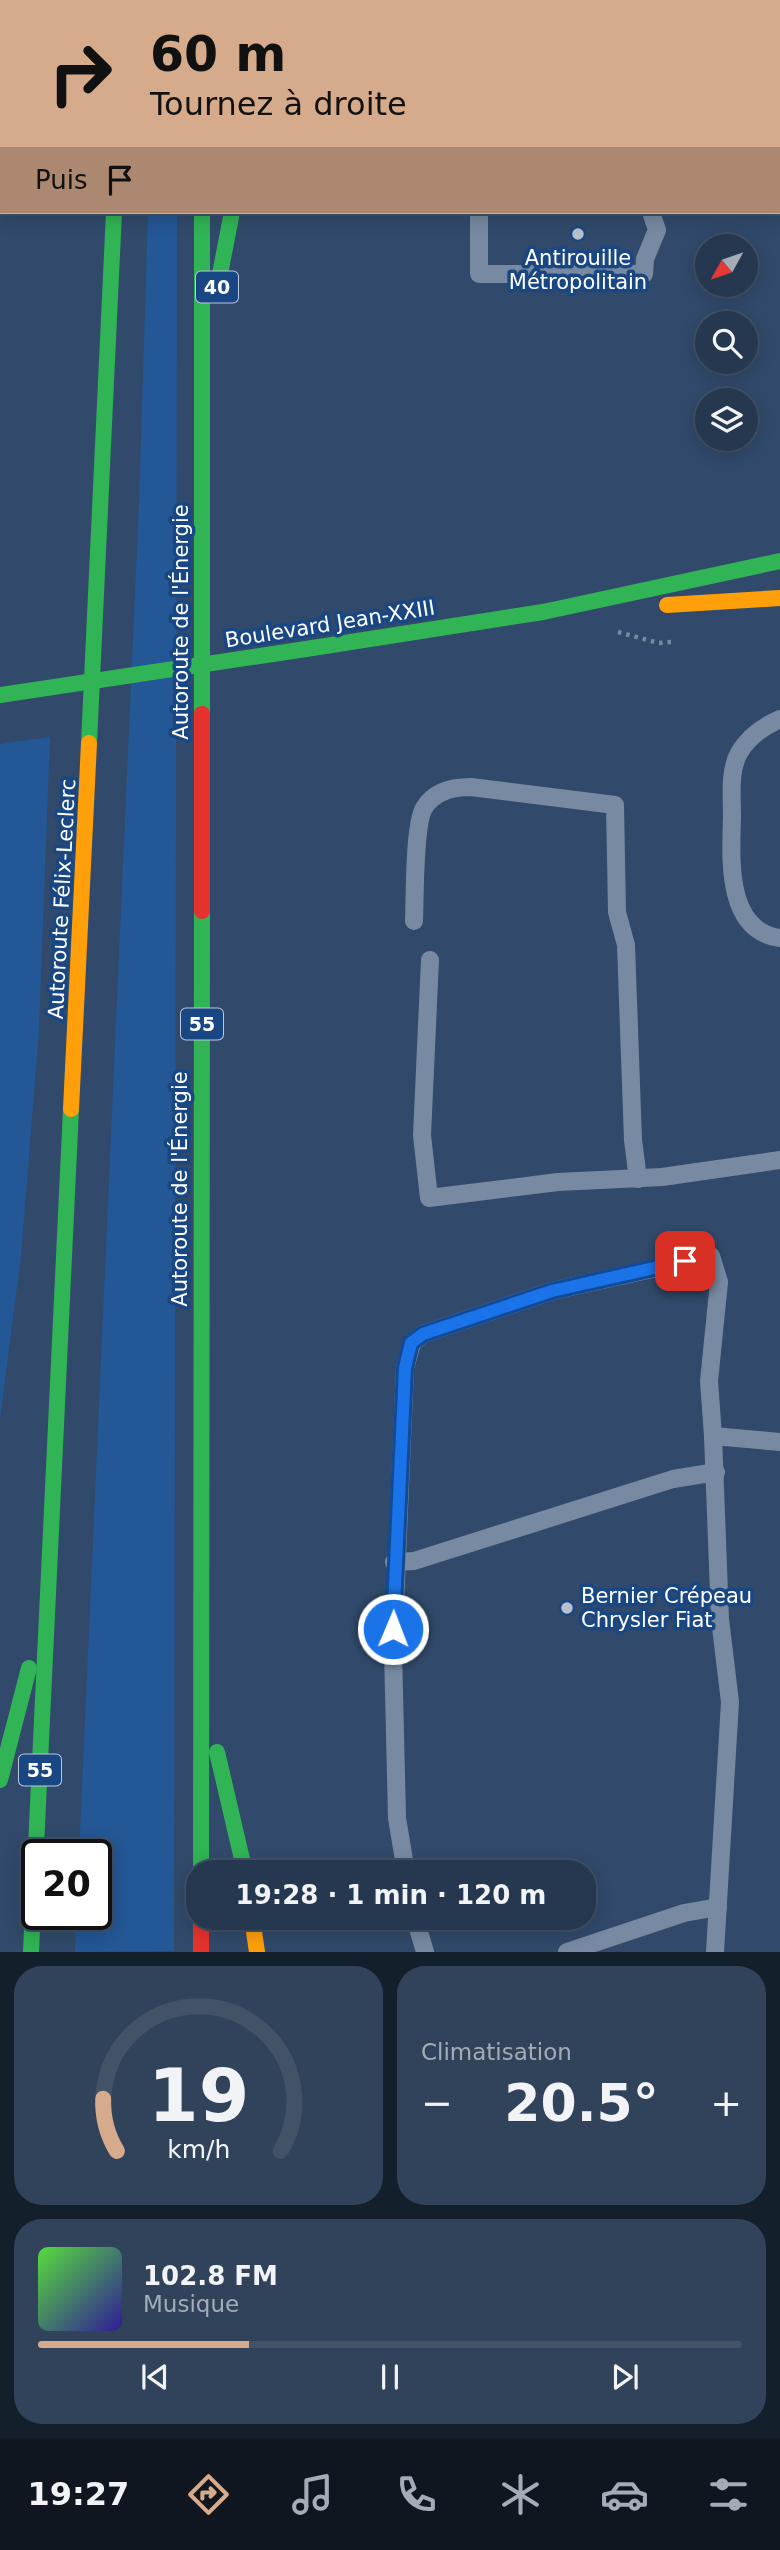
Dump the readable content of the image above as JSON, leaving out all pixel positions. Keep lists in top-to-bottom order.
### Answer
{
  "streets": {
    "main road": [
      "40",
      "Autoroute de l'Énergie",
      "Boulevard Jean-XXIII",
      "Autoroute Félix-Leclerc",
      "55"
    ]
  },
  "crossings": [
    ["40", "Autoroute de l'Énergie"],
    ["Autoroute Félix-Leclerc", "55"]
  ],
  "places": ["Antirouille Métropolitain", "Bernier Crépeau Chrysler Fiat"],
  "north": "bottom left",
  "page": {
    "turn": ["60 m", "Tournez à droite"],
    "then": "Puis",
    "limit": "20",
    "trip": "19:28 · 1 min · 120 m",
    "tile": "Climatisation",
    "heat": ["−", "20.5°", "+"],
    "song": ["102.8 FM", "Musique"],
    "tabs": "19:27",
    "gauge": ["19", "km/h"]
  }
}
